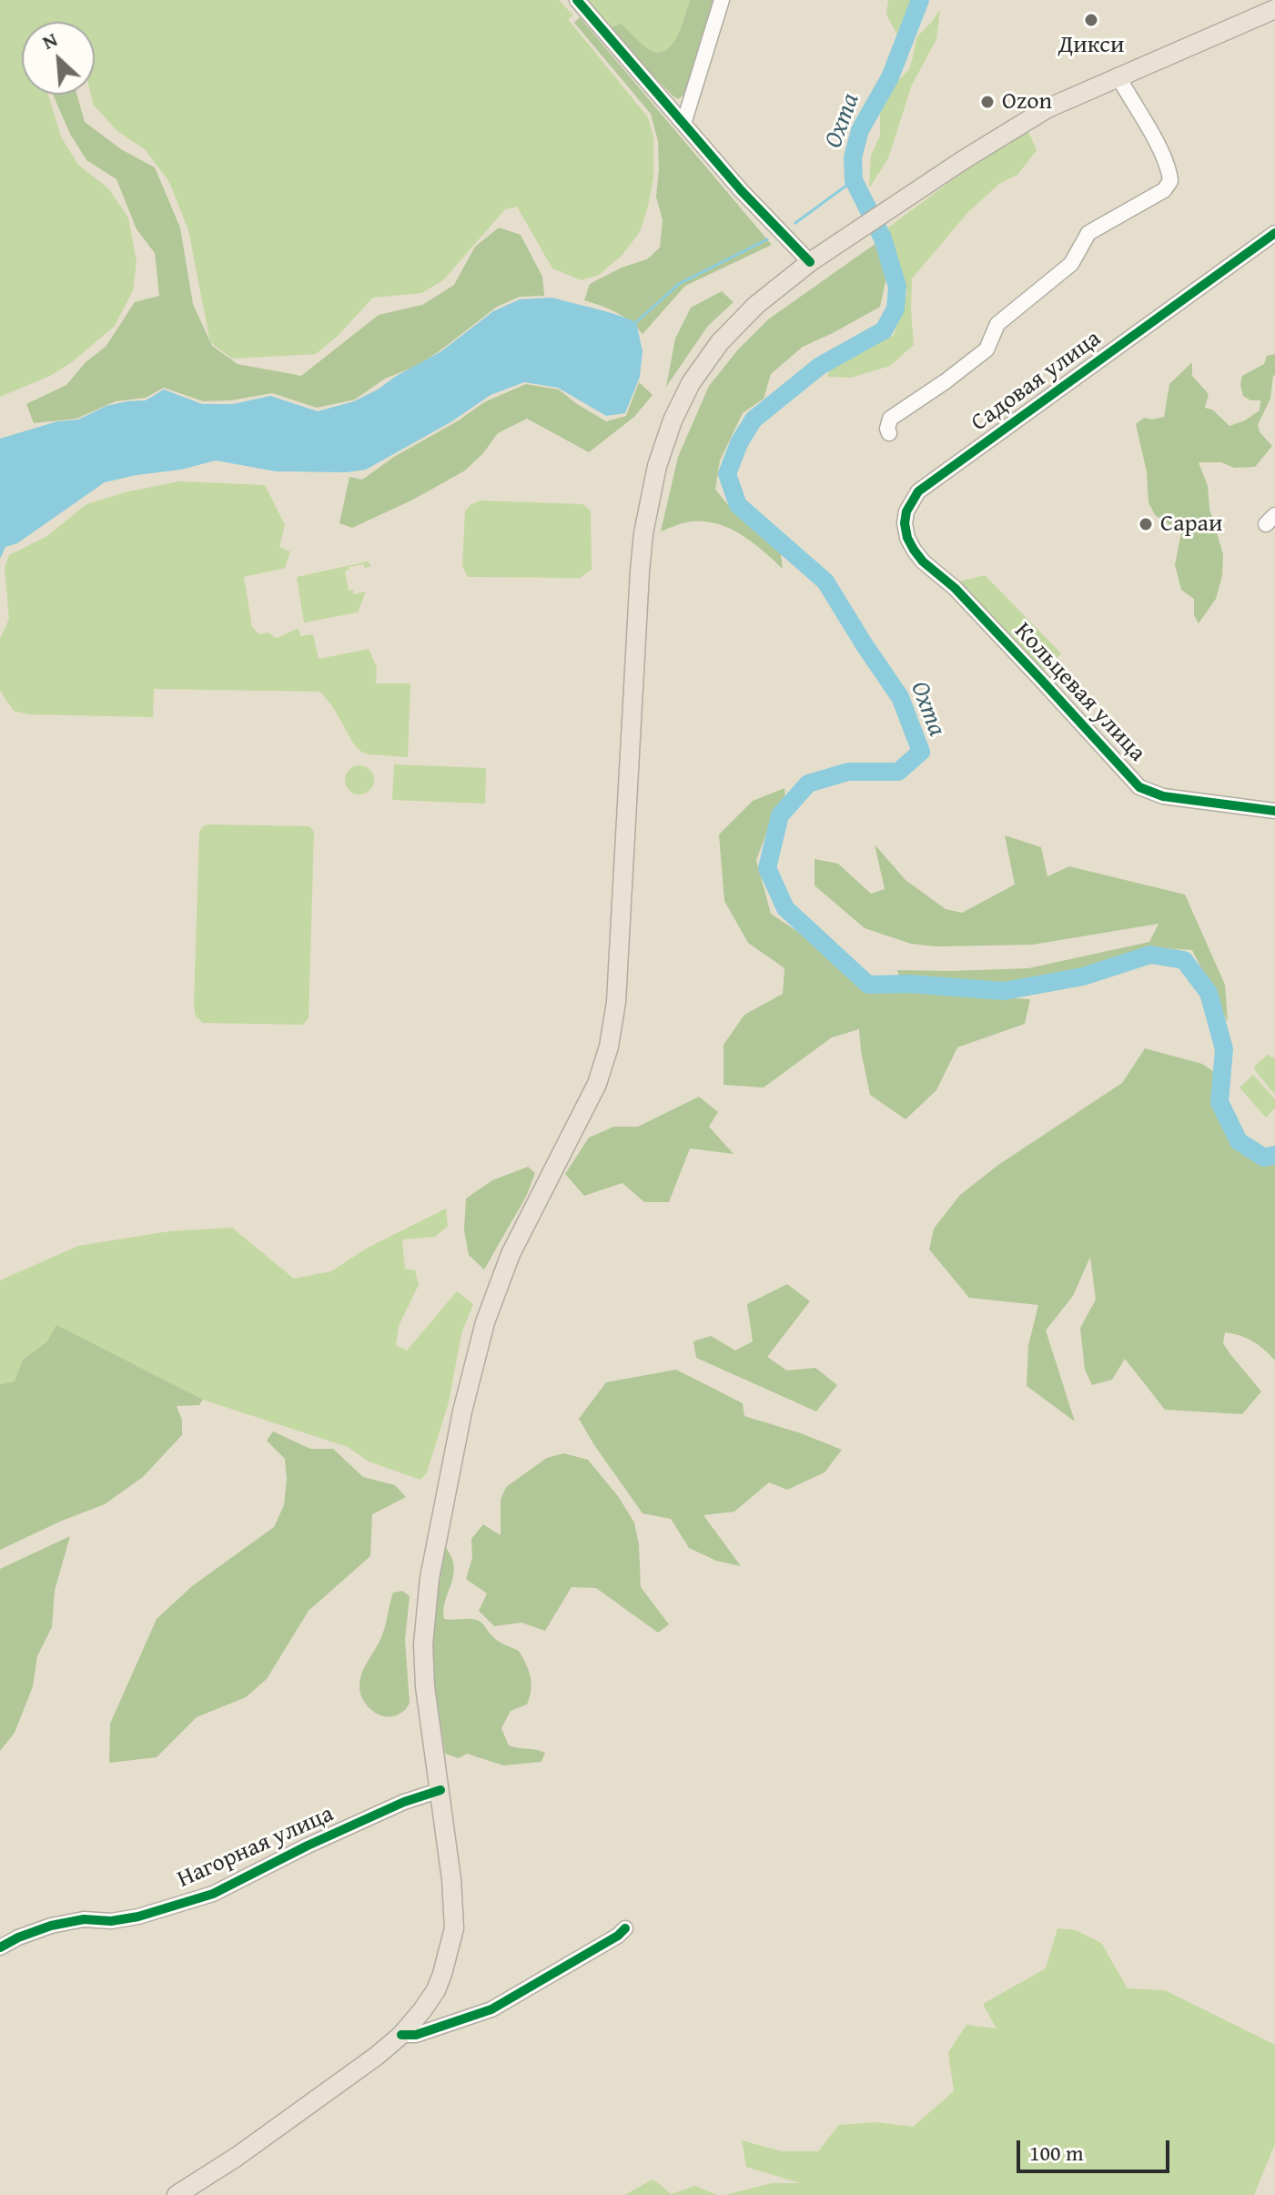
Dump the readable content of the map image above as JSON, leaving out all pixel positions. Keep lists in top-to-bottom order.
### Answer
{
  "streets": {
    "street": ["Садовая улица", "Кольцевая улица", "Нагорная улица"]
  },
  "crossings": [
    ["Садовая улица", "Кольцевая улица"]
  ],
  "water": ["Охта"],
  "places": ["Дикси", "Ozon", "Сараи"],
  "scale_bar": "100 m",
  "north": "top left"
}
